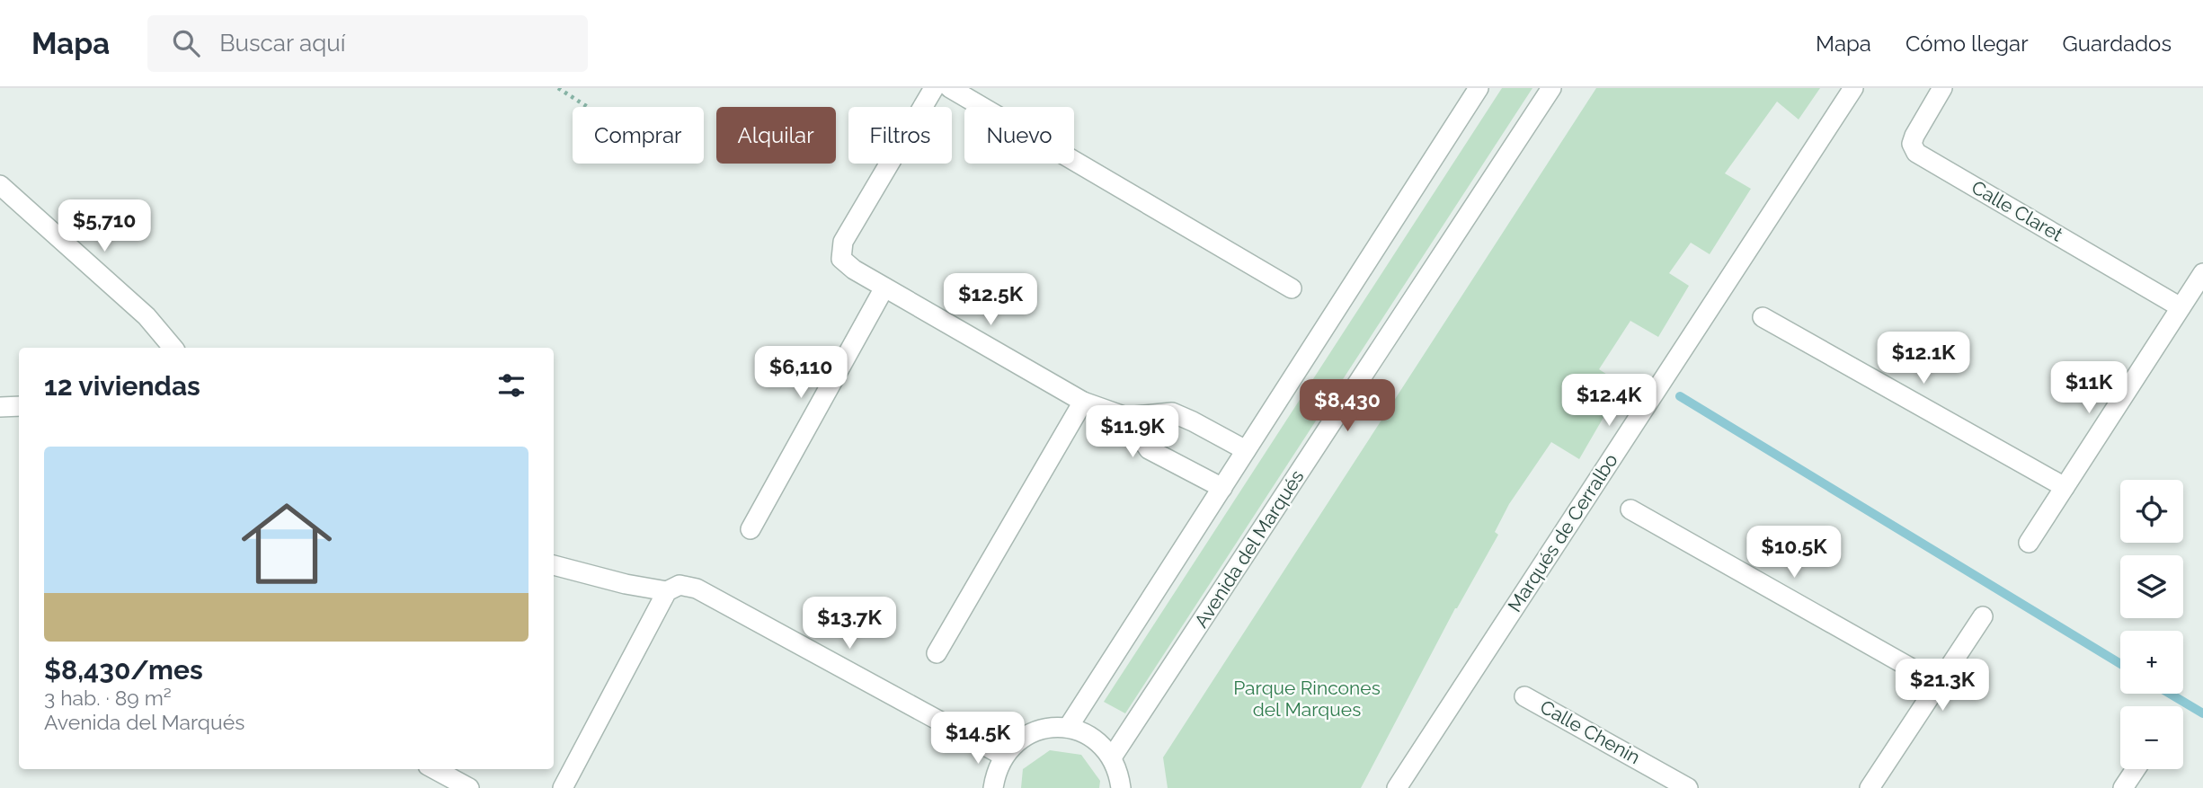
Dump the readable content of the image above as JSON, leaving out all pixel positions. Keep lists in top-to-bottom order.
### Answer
{
  "streets": {
    "street": [
      "Calle Claret",
      "Marqués de Cerralbo",
      "Avenida del Marqués",
      "Calle Chenin"
    ]
  },
  "parks": ["Parque Rincones del Marques"],
  "page": {
    "header": "Mapa",
    "search": "Buscar aquí",
    "nav": ["Mapa", "Cómo llegar", "Guardados"],
    "chip": [
      "Comprar",
      "Alquilar",
      "Filtros",
      "Nuevo"
    ],
    "price": [
      "$5,710",
      "$12.5K",
      "$12.1K",
      "$6,110",
      "$11K",
      "$12.4K",
      "$8,430",
      "$11.9K",
      "$10.5K",
      "$13.7K",
      "$21.3K",
      "$14.5K"
    ],
    "heading": "12 viviendas",
    "list": [
      {
        "name": "$8,430/mes",
        "note": "3 hab. · 89 m² · Avenida del Marqués"
      }
    ],
    "map_buttons": ["+", "−"]
  }
}
